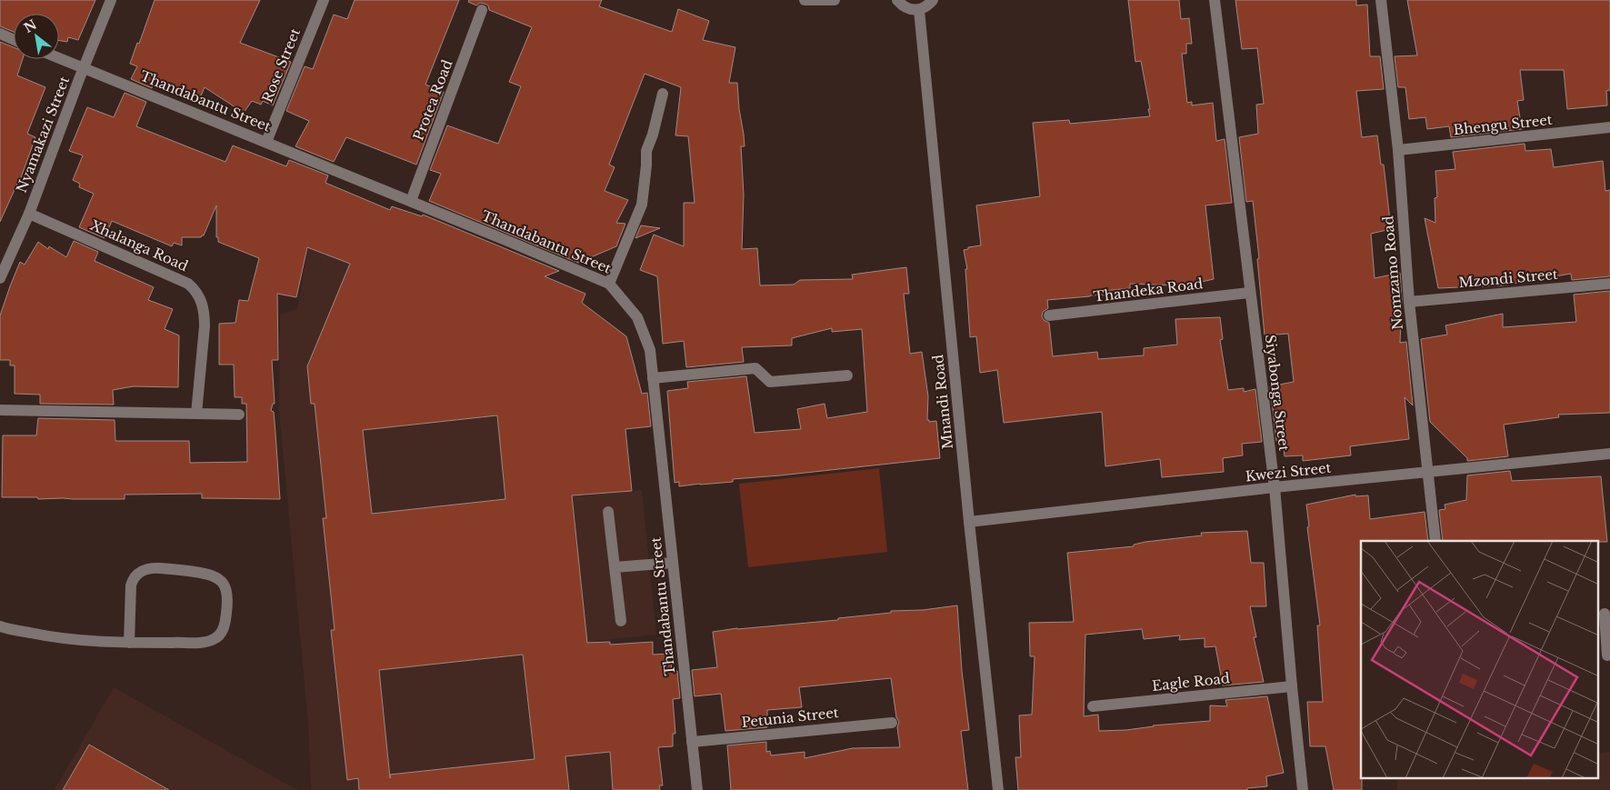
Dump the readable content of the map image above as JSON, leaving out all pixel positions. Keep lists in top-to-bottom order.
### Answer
{
  "streets": {
    "street": [
      "Rose Street",
      "Protea Road",
      "Thandabantu Street",
      "Bhengu Street",
      "Nyamakazi Street",
      "Xhalanga Road",
      "Nomzamo Road",
      "Mzondi Street",
      "Thandeka Road",
      "Siyabonga Street",
      "Mnandi Road",
      "Kwezi Street",
      "Eagle Road",
      "Petunia Street"
    ]
  },
  "crossings": [
    ["Rose Street", "Thandabantu Street"],
    ["Protea Road", "Thandabantu Street"],
    ["Thandabantu Street", "Nyamakazi Street"],
    ["Thandabantu Street", "Petunia Street"],
    ["Bhengu Street", "Nomzamo Road"],
    ["Nyamakazi Street", "Xhalanga Road"],
    ["Nomzamo Road", "Mzondi Street"],
    ["Nomzamo Road", "Kwezi Street"],
    ["Thandeka Road", "Siyabonga Street"],
    ["Siyabonga Street", "Kwezi Street"],
    ["Siyabonga Street", "Eagle Road"],
    ["Mnandi Road", "Kwezi Street"]
  ],
  "north": "top left"
}
